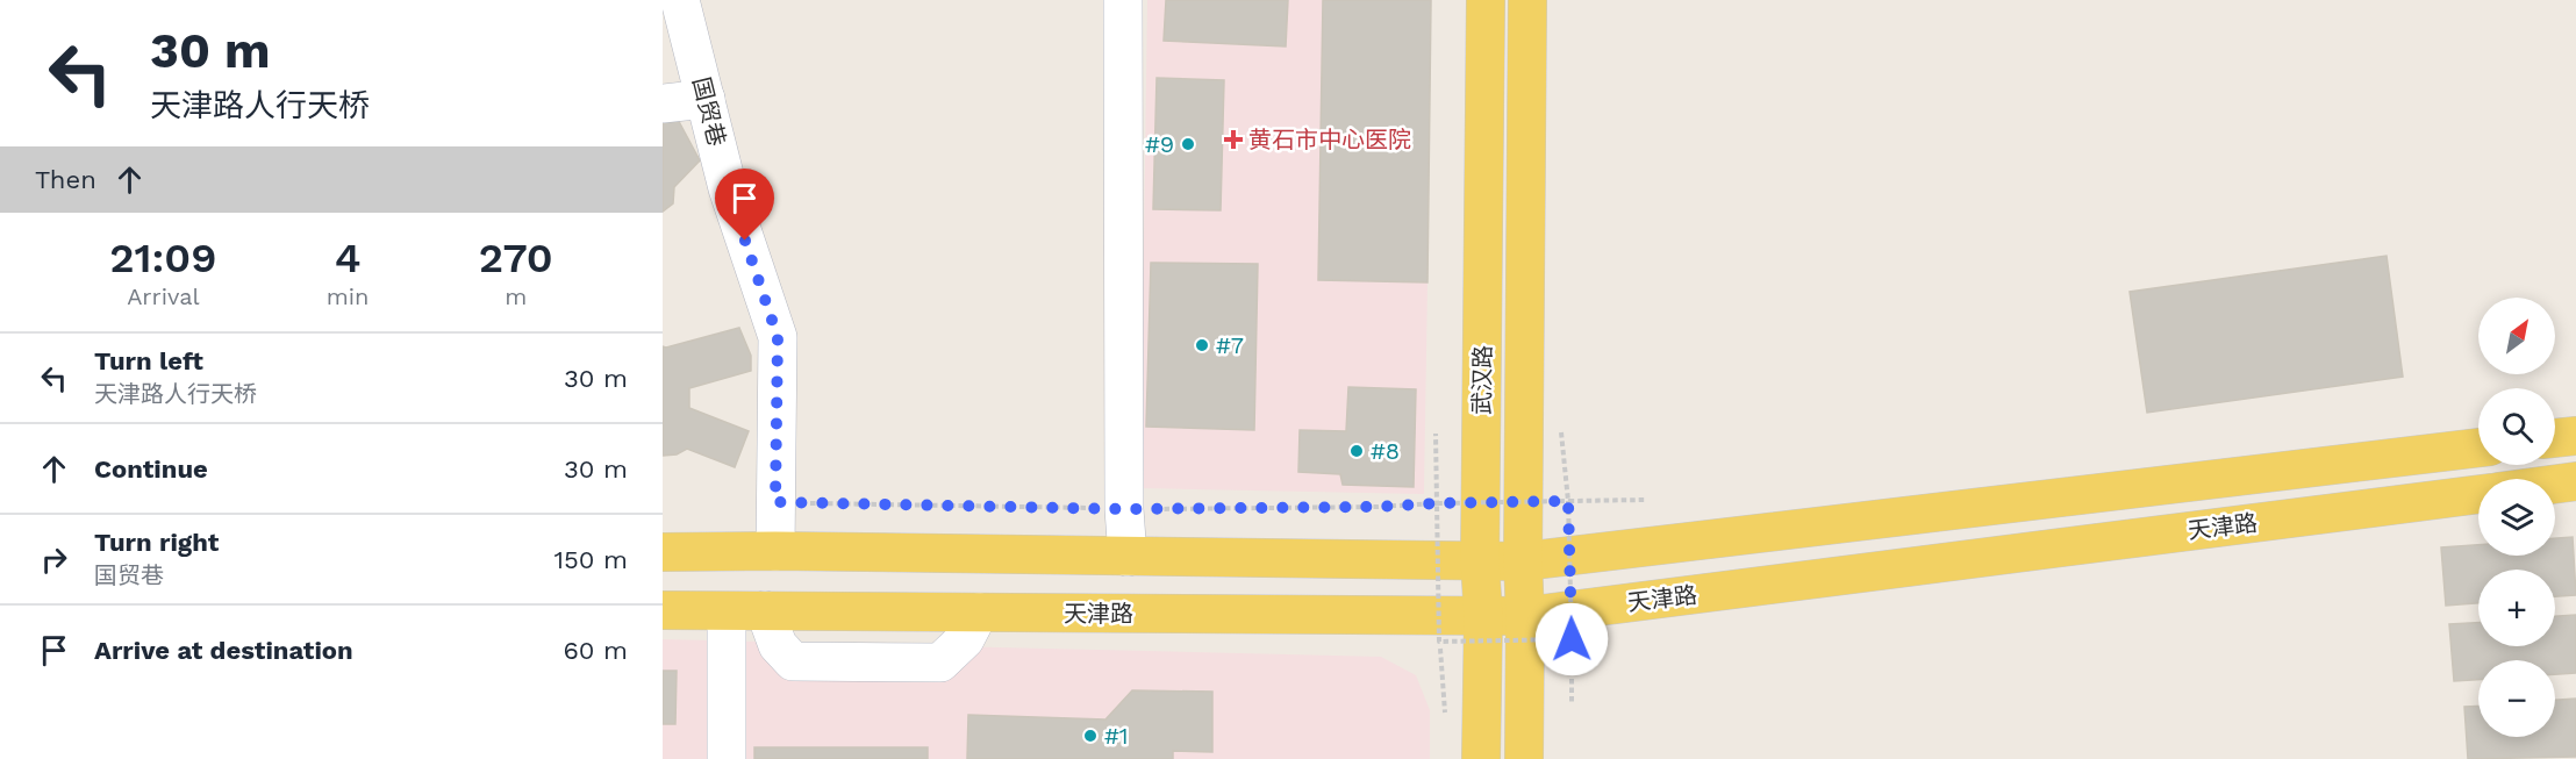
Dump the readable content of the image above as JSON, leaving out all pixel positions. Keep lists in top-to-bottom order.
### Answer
{
  "streets": {
    "main road": ["武汉路", "天津路"],
    "street": ["国贸巷"]
  },
  "crossings": [
    ["武汉路", "天津路"]
  ],
  "places": {
    "health": ["黄石市中心医院"],
    "other": [
      "#9",
      "#7",
      "#8",
      "#1"
    ]
  },
  "north": "top right",
  "page": {
    "turn": ["30 m", "天津路人行天桥"],
    "then": "Then",
    "eta": [
      "21:09",
      "Arrival",
      "4",
      "min",
      "270",
      "m"
    ],
    "map_buttons": ["+", "−"],
    "list": [
      {
        "name": "Turn left",
        "note": "天津路人行天桥",
        "value": "30 m"
      },
      {
        "name": "Continue",
        "value": "30 m"
      },
      {
        "name": "Turn right",
        "note": "国贸巷",
        "value": "150 m"
      },
      {
        "name": "Arrive at destination",
        "value": "60 m"
      }
    ]
  }
}
